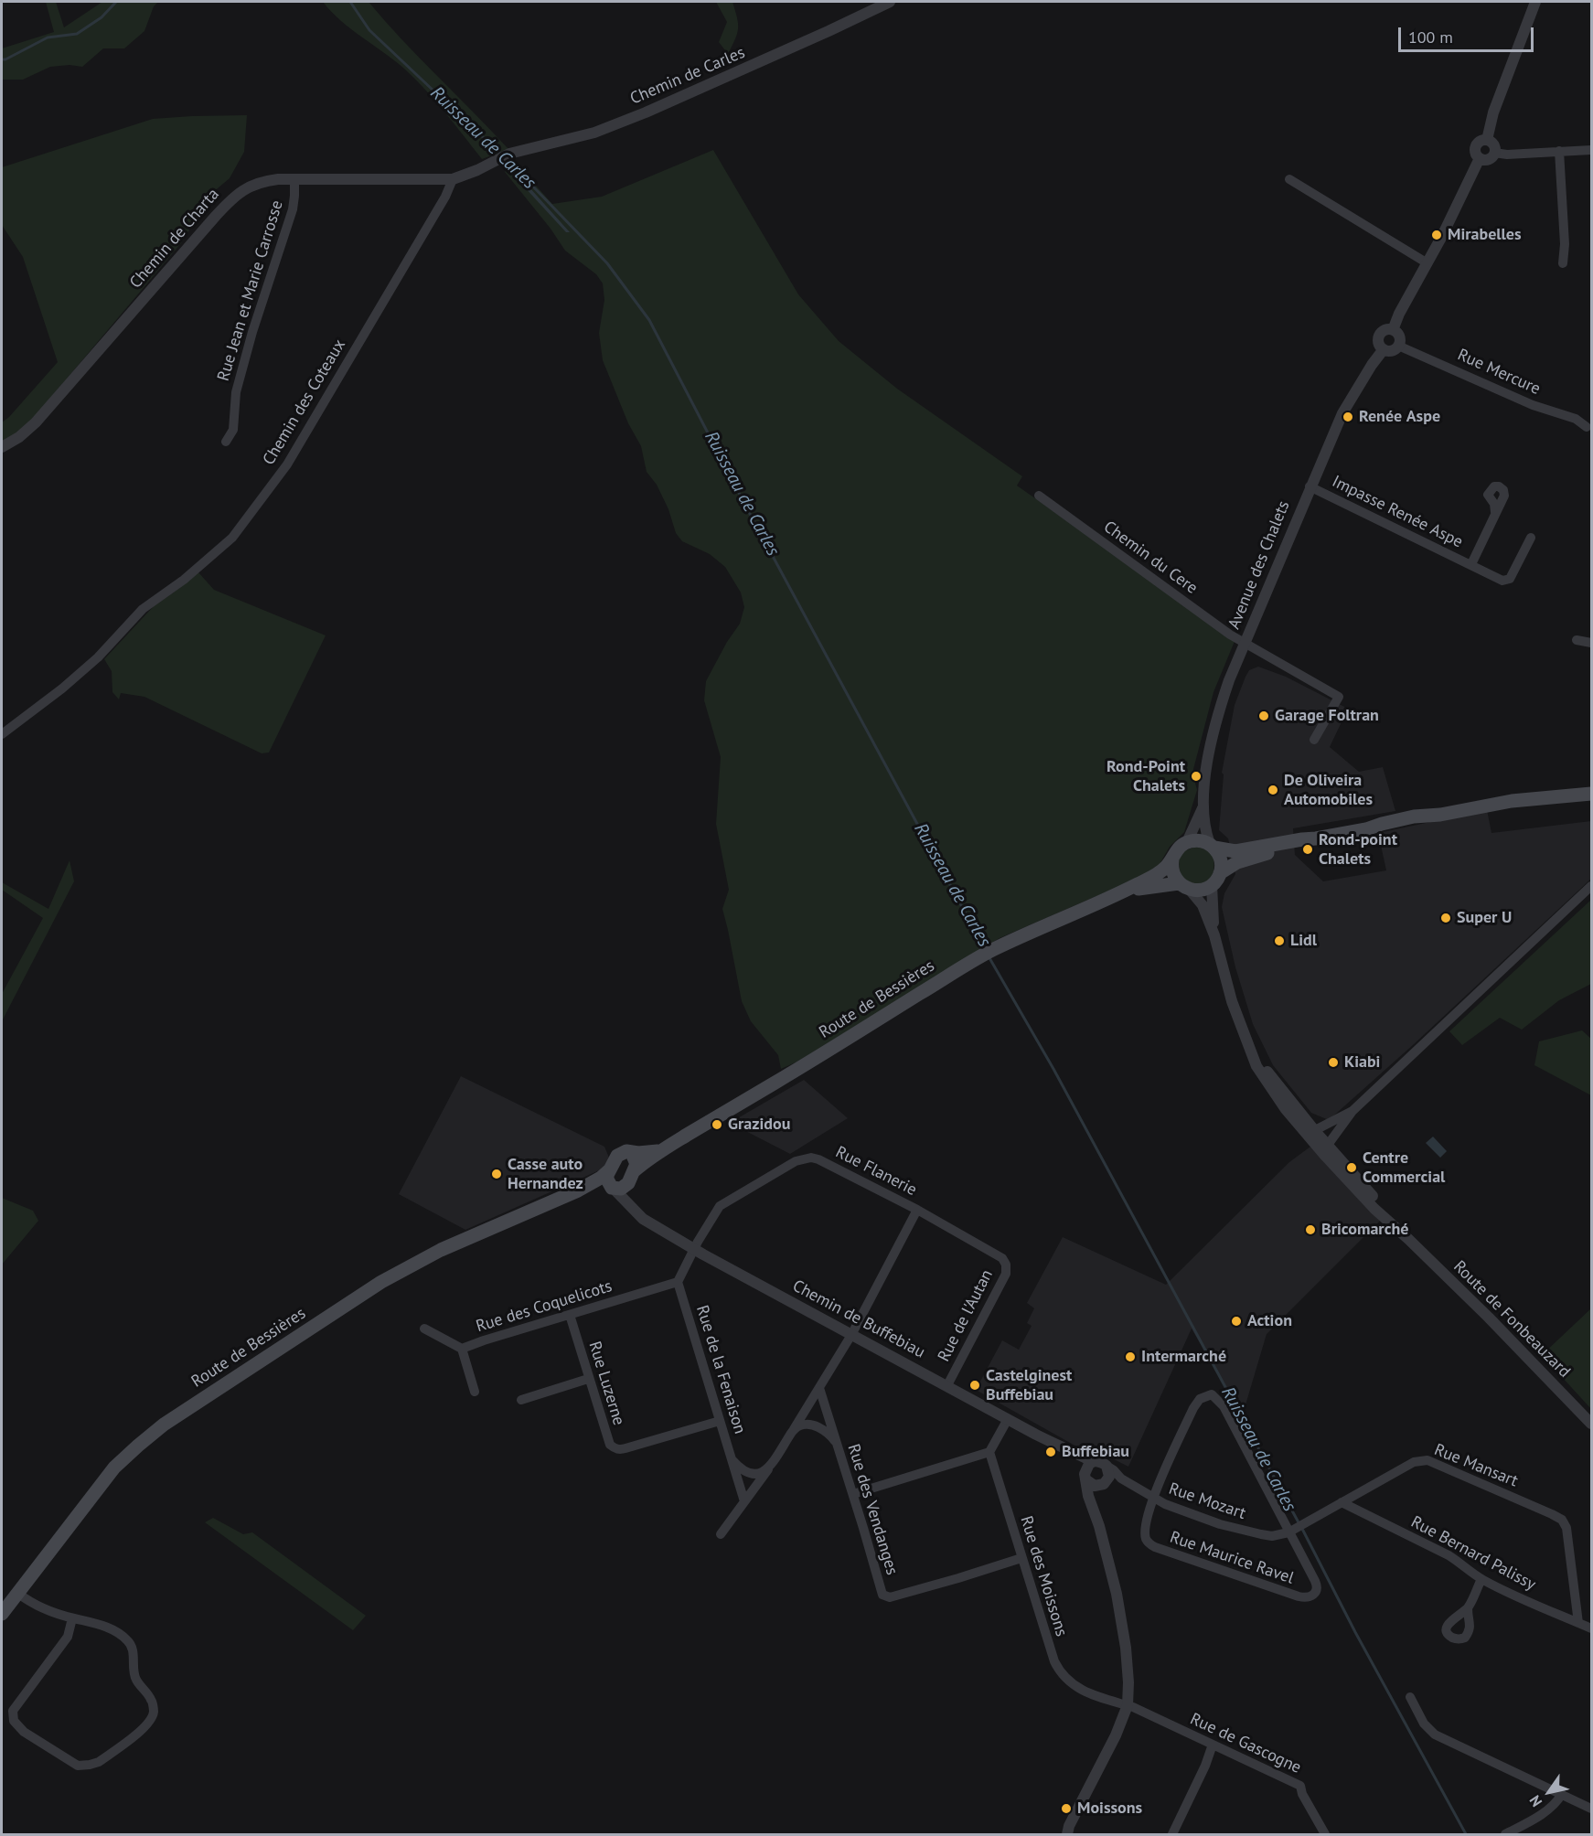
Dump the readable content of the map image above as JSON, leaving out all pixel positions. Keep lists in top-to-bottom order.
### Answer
{
  "streets": {
    "main road": ["Route de Bessières"],
    "street": [
      "Chemin de Carles",
      "Chemin de Charta",
      "Rue Jean et Marie Carrosse",
      "Rue Mercure",
      "Chemin des Coteaux",
      "Impasse Renée Aspe",
      "Chemin du Cere",
      "Avenue des Chalets",
      "Rue Flanerie",
      "Rue des Coquelicots",
      "Rue de l'Autan",
      "Chemin de Buffebiau",
      "Route de Fonbeauzard",
      "Rue de la Fenaison",
      "Rue Luzerne",
      "Rue Mansart",
      "Rue Mozart",
      "Rue des Vendanges",
      "Rue Bernard Palissy",
      "Rue Maurice Ravel",
      "Rue des Moissons",
      "Rue de Gascogne"
    ]
  },
  "crossings": [
    ["Chemin de Carles", "Chemin de Charta"],
    ["Chemin de Charta", "Rue Jean et Marie Carrosse"],
    ["Chemin de Charta", "Chemin des Coteaux"],
    ["Rue Mercure", "Avenue des Chalets"],
    ["Impasse Renée Aspe", "Avenue des Chalets"],
    ["Chemin du Cere", "Avenue des Chalets"],
    ["Avenue des Chalets", "Route de Bessières"],
    ["Route de Bessières", "Chemin de Buffebiau"],
    ["Rue Flanerie", "Rue de l'Autan"],
    ["Rue Flanerie", "Chemin de Buffebiau"],
    ["Rue des Coquelicots", "Rue de la Fenaison"],
    ["Rue des Coquelicots", "Rue Luzerne"],
    ["Rue de l'Autan", "Chemin de Buffebiau"],
    ["Chemin de Buffebiau", "Rue Mozart"],
    ["Chemin de Buffebiau", "Rue des Moissons"],
    ["Chemin de Buffebiau", "Rue de Gascogne"],
    ["Rue de la Fenaison", "Rue Luzerne"],
    ["Rue Mansart", "Rue Mozart"],
    ["Rue Mansart", "Rue Bernard Palissy"],
    ["Rue Mansart", "Rue Maurice Ravel"],
    ["Rue Mozart", "Rue Maurice Ravel"],
    ["Rue des Vendanges", "Rue des Moissons"],
    ["Rue des Moissons", "Rue de Gascogne"]
  ],
  "water": ["Ruisseau de Carles"],
  "places": [
    "Mirabelles",
    "Renée Aspe",
    "Garage Foltran",
    "Rond-Point Chalets",
    "De Oliveira Automobiles",
    "Rond-point Chalets",
    "Super U",
    "Lidl",
    "Kiabi",
    "Grazidou",
    "Centre Commercial",
    "Casse auto Hernandez",
    "Bricomarché",
    "Action",
    "Intermarché",
    "Castelginest Buffebiau",
    "Buffebiau",
    "Moissons"
  ],
  "scale_bar": "100 m",
  "north": "bottom left"
}
